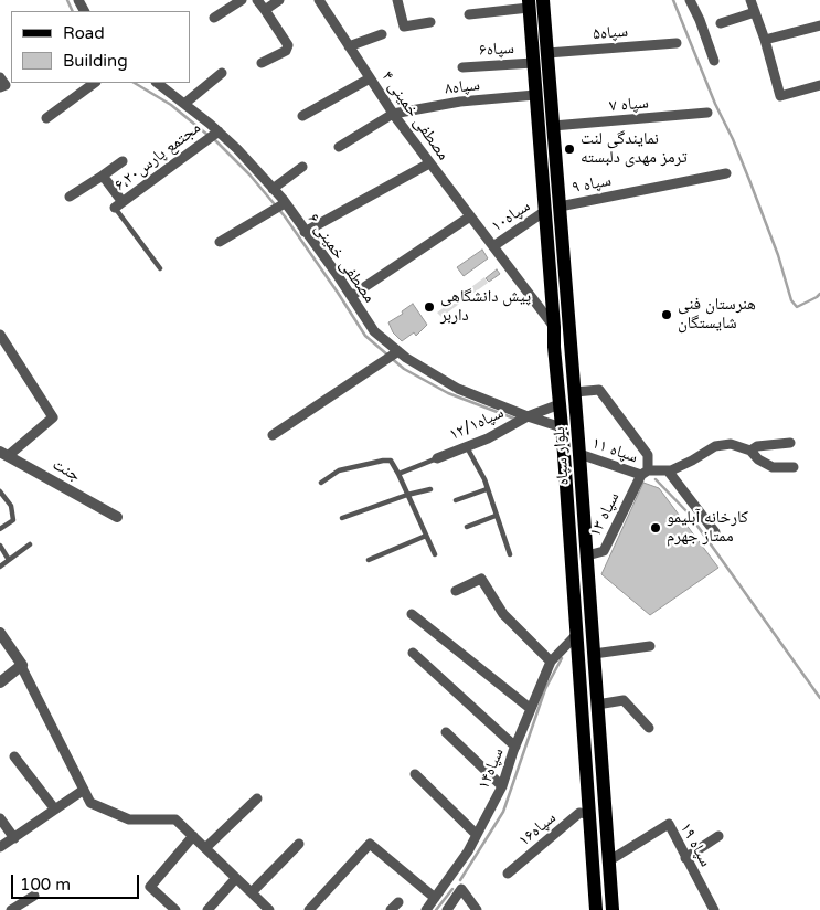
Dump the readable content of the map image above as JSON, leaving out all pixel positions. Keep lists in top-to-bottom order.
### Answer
{
  "streets": {
    "main road": ["بلوار سپاه"],
    "street": [
      "سپاه۵",
      "سپاه۶",
      "سپاه۸",
      "سپاه ۷",
      "مصطفی خمینی ۴",
      "۶،مجتمع پارس۲۰",
      "سپاه ۹",
      "سپاه۱۰",
      "مصطفی خمینی ۶",
      "سپاه۱۲/۱",
      "سپاه ۱۱",
      "جنت",
      "سپاه ۱۳",
      "سپاه۱۴",
      "سپاه۱۶",
      "سپاه ۱۹"
    ]
  },
  "crossings": [
    ["سپاه۵", "بلوار سپاه"],
    ["سپاه۶", "بلوار سپاه"],
    ["سپاه۸", "مصطفی خمینی ۴"],
    ["سپاه۸", "بلوار سپاه"],
    ["سپاه ۷", "بلوار سپاه"],
    ["مصطفی خمینی ۴", "سپاه۱۰"],
    ["مصطفی خمینی ۴", "بلوار سپاه"],
    ["۶،مجتمع پارس۲۰", "مصطفی خمینی ۶"],
    ["سپاه ۹", "بلوار سپاه"],
    ["سپاه۱۰", "بلوار سپاه"],
    ["مصطفی خمینی ۶", "سپاه۱۲/۱"],
    ["سپاه۱۲/۱", "بلوار سپاه"],
    ["سپاه ۱۱", "بلوار سپاه"],
    ["سپاه ۱۱", "سپاه ۱۳"],
    ["بلوار سپاه", "سپاه ۱۳"],
    ["بلوار سپاه", "سپاه۱۴"],
    ["بلوار سپاه", "سپاه۱۶"],
    ["بلوار سپاه", "سپاه ۱۹"]
  ],
  "places": [
    "نمایندگی لنت ترمز مهدی دلبسته",
    "پیش دانشگاهی داربر",
    "هنرستان فنی شایستگان",
    "کارخانه آبلیمو ممتاز جهرم"
  ],
  "legend": ["Road", "Building"],
  "scale_bar": "100 m"
}
